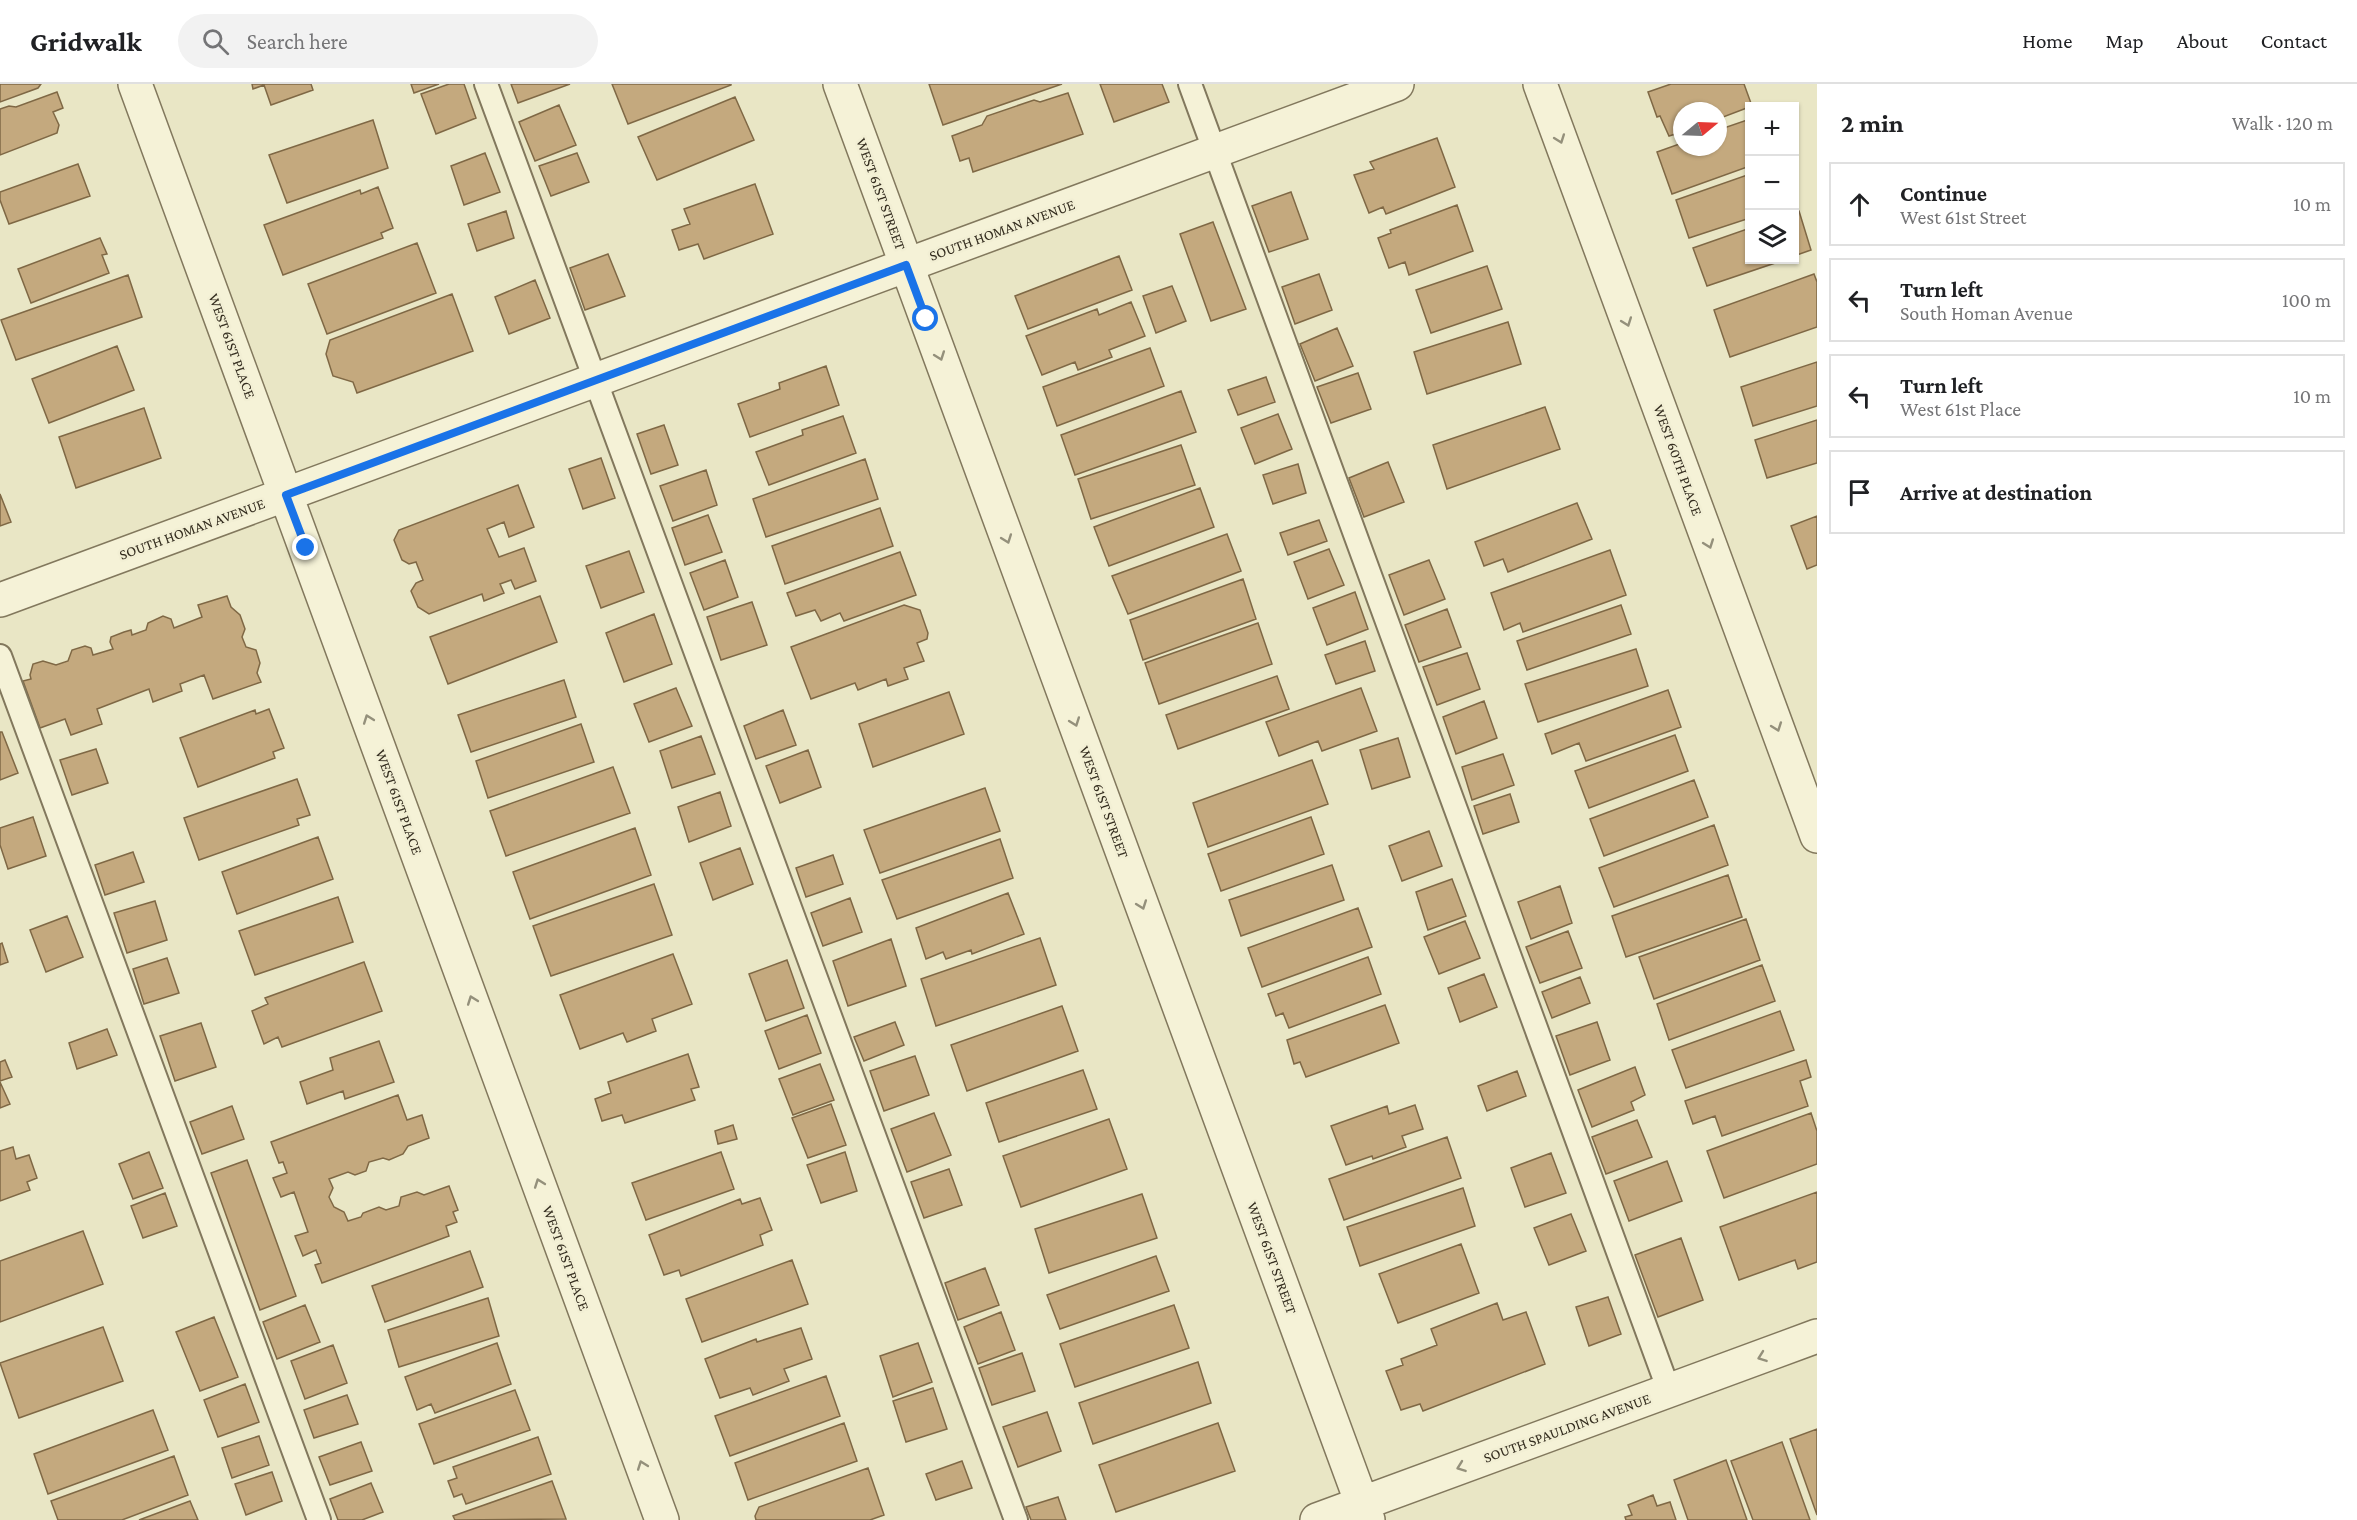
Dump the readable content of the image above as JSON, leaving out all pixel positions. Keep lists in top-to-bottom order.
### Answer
{
  "streets": {
    "street": [
      "WEST 61ST STREET",
      "SOUTH HOMAN AVENUE",
      "WEST 61ST PLACE",
      "WEST 60TH PLACE",
      "SOUTH SPAULDING AVENUE"
    ]
  },
  "crossings": [
    ["WEST 61ST STREET", "SOUTH HOMAN AVENUE"],
    ["WEST 61ST STREET", "SOUTH SPAULDING AVENUE"],
    ["SOUTH HOMAN AVENUE", "WEST 61ST PLACE"]
  ],
  "one_way": [
    "WEST 61ST STREET",
    "WEST 61ST PLACE",
    "WEST 60TH PLACE",
    "SOUTH SPAULDING AVENUE"
  ],
  "north": "right",
  "page": {
    "header": "Gridwalk",
    "search": "Search here",
    "nav": [
      "Home",
      "Map",
      "About",
      "Contact"
    ],
    "heading": ["2 min", "Walk · 120 m"],
    "map_buttons": ["+", "−"],
    "list": [
      ["Continue", "West 61st Street", "10 m"],
      ["Turn left", "South Homan Avenue", "100 m"],
      ["Turn left", "West 61st Place", "10 m"],
      "Arrive at destination"
    ]
  }
}
